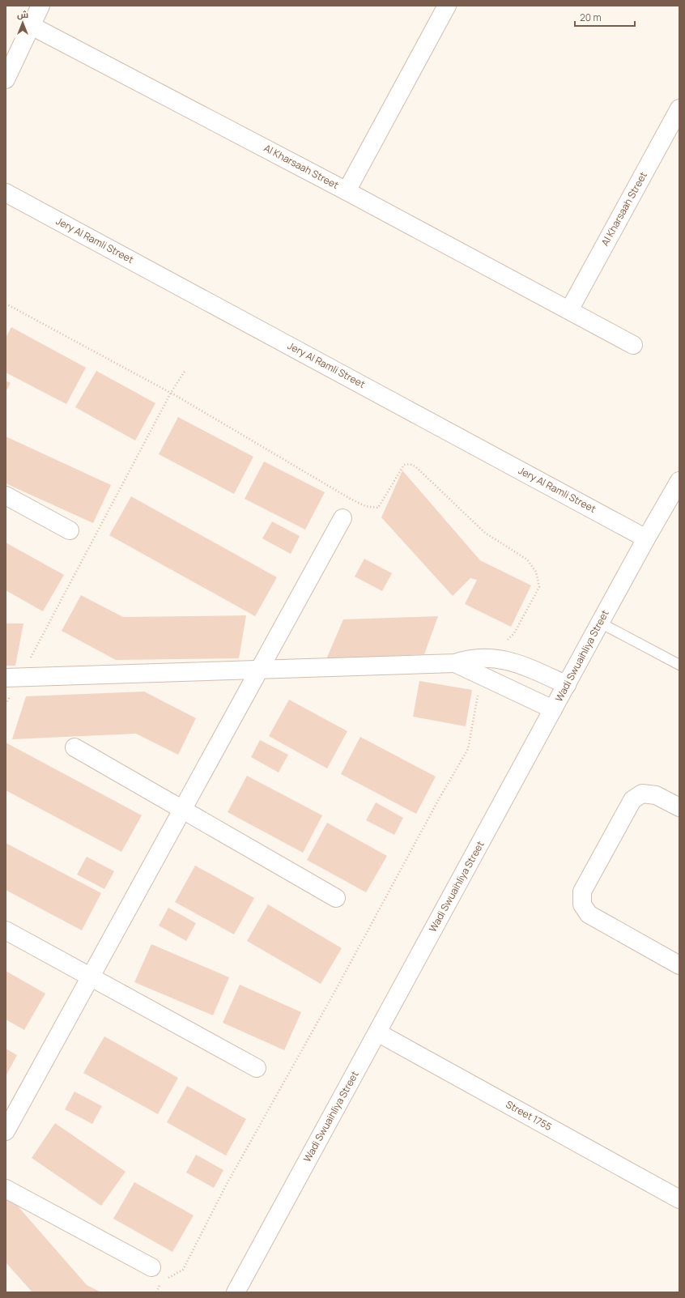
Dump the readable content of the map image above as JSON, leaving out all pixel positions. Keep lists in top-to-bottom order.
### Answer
{
  "streets": {
    "street": [
      "Al Kharsaah Street",
      "Jery Al Ramli Street",
      "Wadi Swuaihliya Street",
      "Street 1755"
    ]
  },
  "crossings": [
    ["Jery Al Ramli Street", "Wadi Swuaihliya Street"],
    ["Wadi Swuaihliya Street", "Street 1755"]
  ],
  "scale_bar": "20 m",
  "north": "top"
}
